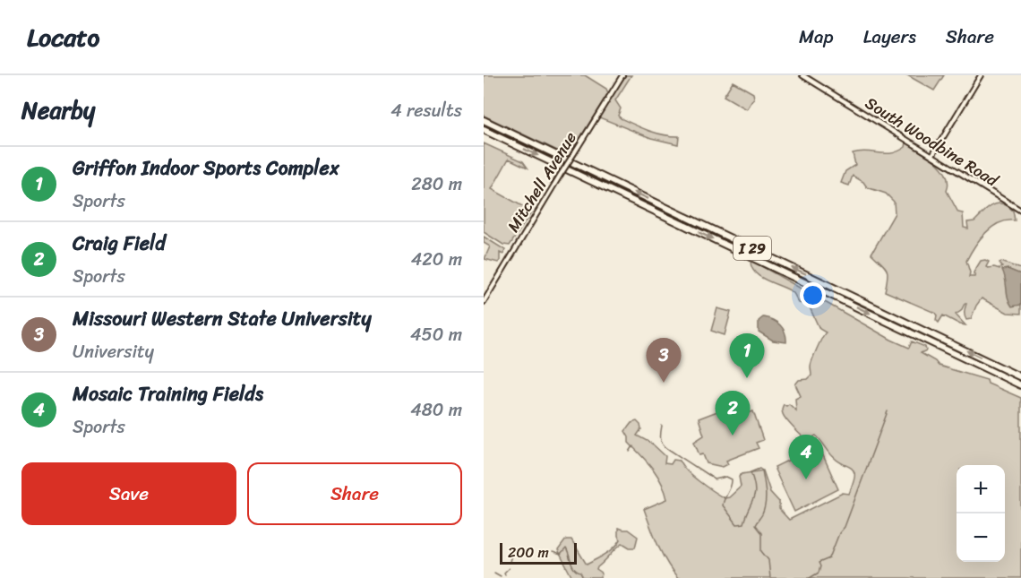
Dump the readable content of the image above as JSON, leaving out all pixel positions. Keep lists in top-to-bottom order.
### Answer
{
  "streets": {
    "highway": ["I 29"],
    "street": ["South Woodbine Road", "Mitchell Avenue"]
  },
  "scale_bar": "200 m",
  "page": {
    "header": "Locato",
    "nav": ["Map", "Layers", "Share"],
    "heading": ["Nearby", "4 results"],
    "list": [
      {
        "mark": "1",
        "name": "Griffon Indoor Sports Complex",
        "note": "Sports",
        "value": "280 m"
      },
      {
        "mark": "2",
        "name": "Craig Field",
        "note": "Sports",
        "value": "420 m"
      },
      {
        "mark": "3",
        "name": "Missouri Western State University",
        "note": "University",
        "value": "450 m"
      },
      {
        "mark": "4",
        "name": "Mosaic Training Fields",
        "note": "Sports",
        "value": "480 m"
      }
    ],
    "pins": [
      "1",
      "3",
      "2",
      "4"
    ],
    "buttons": ["Save", "Share"],
    "map_buttons": ["+", "−"],
    "scale": "200 m"
  }
}
